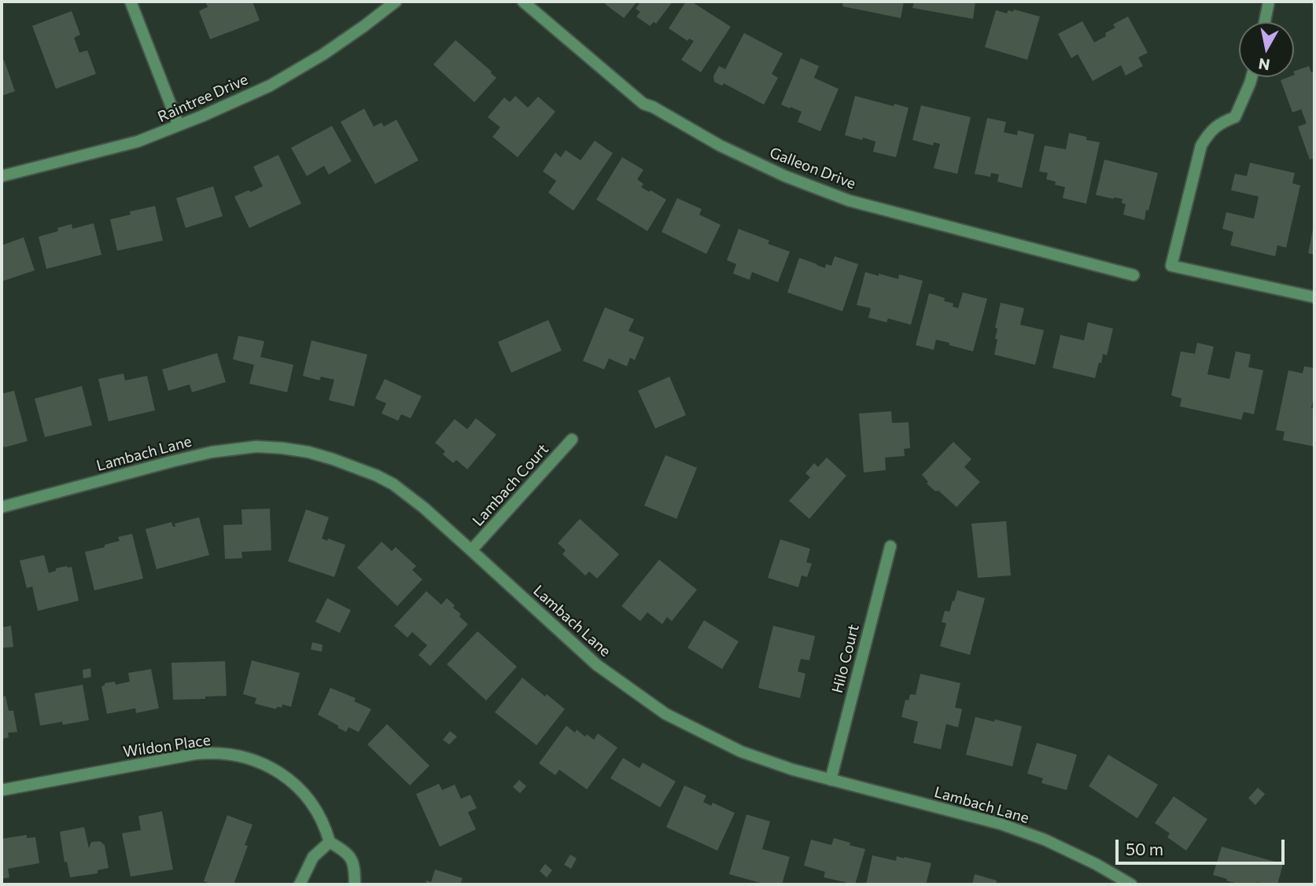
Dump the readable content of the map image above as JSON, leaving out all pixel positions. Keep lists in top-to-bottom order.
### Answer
{
  "streets": {
    "street": [
      "Raintree Drive",
      "Galleon Drive",
      "Lambach Lane",
      "Lambach Court",
      "Hilo Court",
      "Wildon Place"
    ]
  },
  "crossings": [
    ["Lambach Lane", "Lambach Court"],
    ["Lambach Lane", "Hilo Court"]
  ],
  "scale_bar": "50 m",
  "north": "bottom"
}
